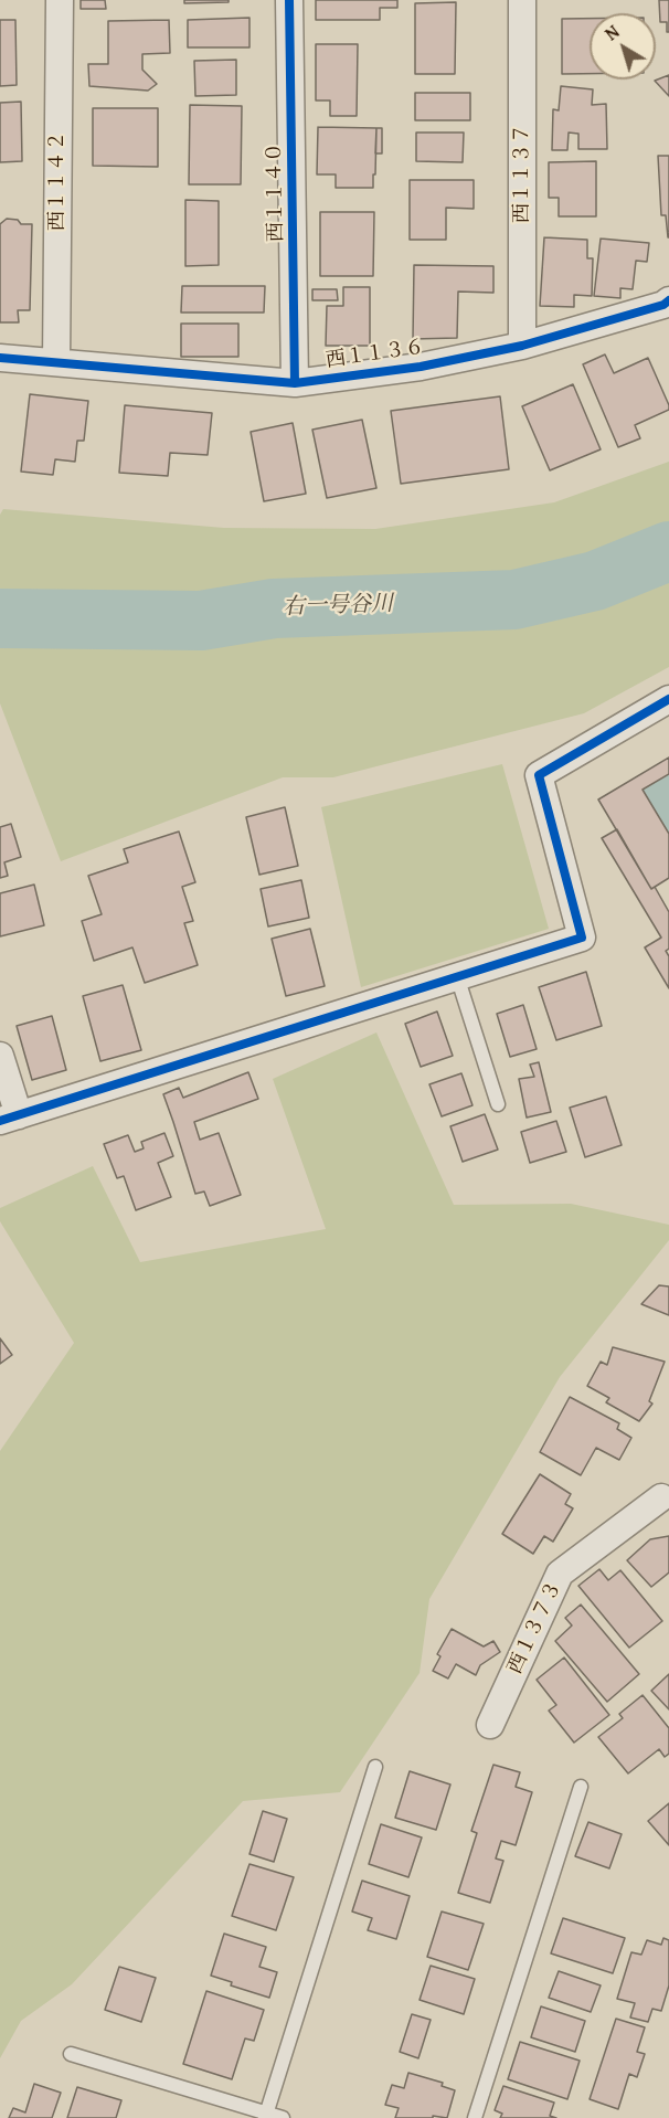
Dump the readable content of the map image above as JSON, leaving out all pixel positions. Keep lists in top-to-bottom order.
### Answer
{
  "streets": {
    "street": [
      "西１１３７",
      "西１１４２",
      "西１１４０",
      "西１１３６",
      "西１３７３"
    ]
  },
  "crossings": [
    ["西１１３７", "西１１３６"],
    ["西１１４２", "西１１３６"],
    ["西１１４０", "西１１３６"]
  ],
  "water": ["右一号谷川"],
  "north": "top left"
}
